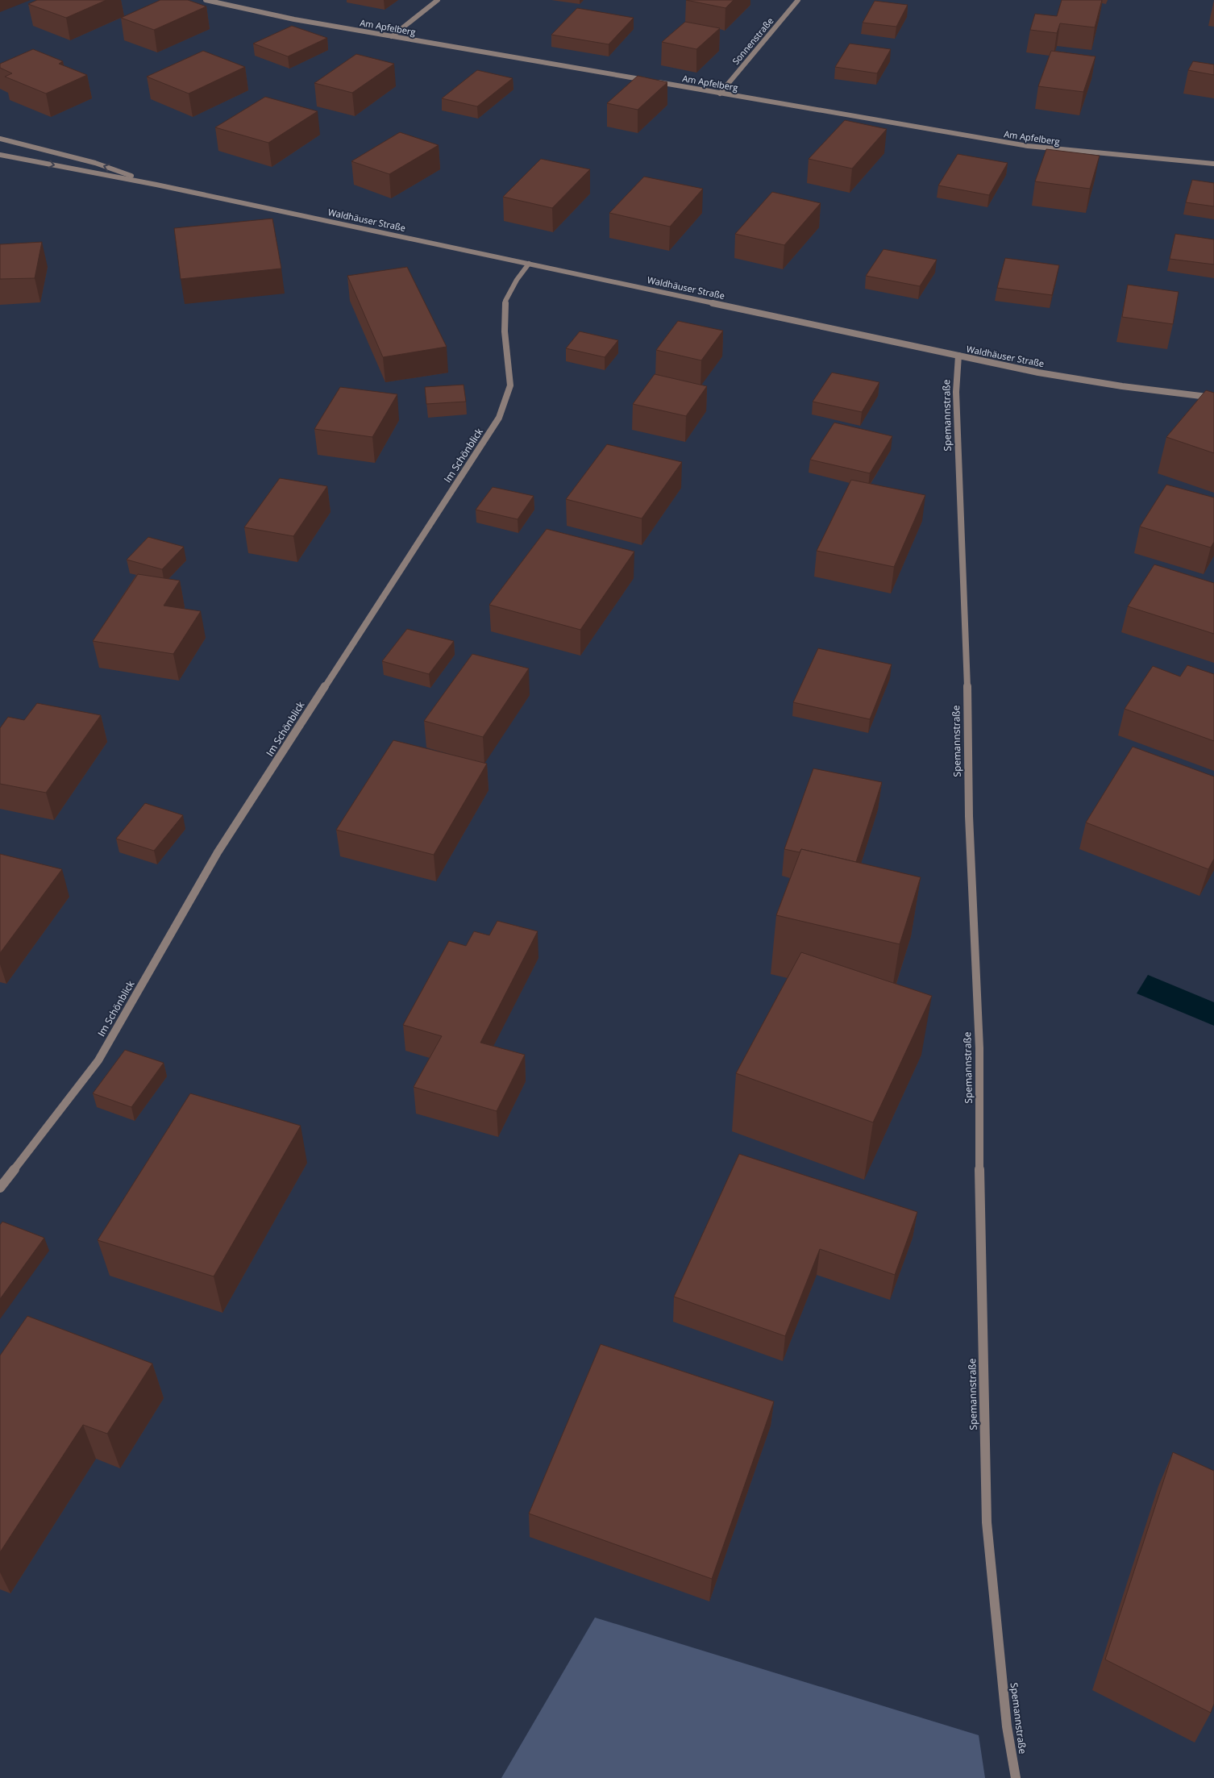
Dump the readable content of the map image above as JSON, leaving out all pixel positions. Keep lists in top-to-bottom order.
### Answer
{
  "streets": {
    "street": [
      "Am Apfelberg",
      "Sonnenstraße",
      "Waldhäuser Straße",
      "Spemannstraße",
      "Im Schönblick"
    ]
  },
  "crossings": [
    ["Am Apfelberg", "Sonnenstraße"],
    ["Waldhäuser Straße", "Spemannstraße"],
    ["Waldhäuser Straße", "Im Schönblick"]
  ]
}
